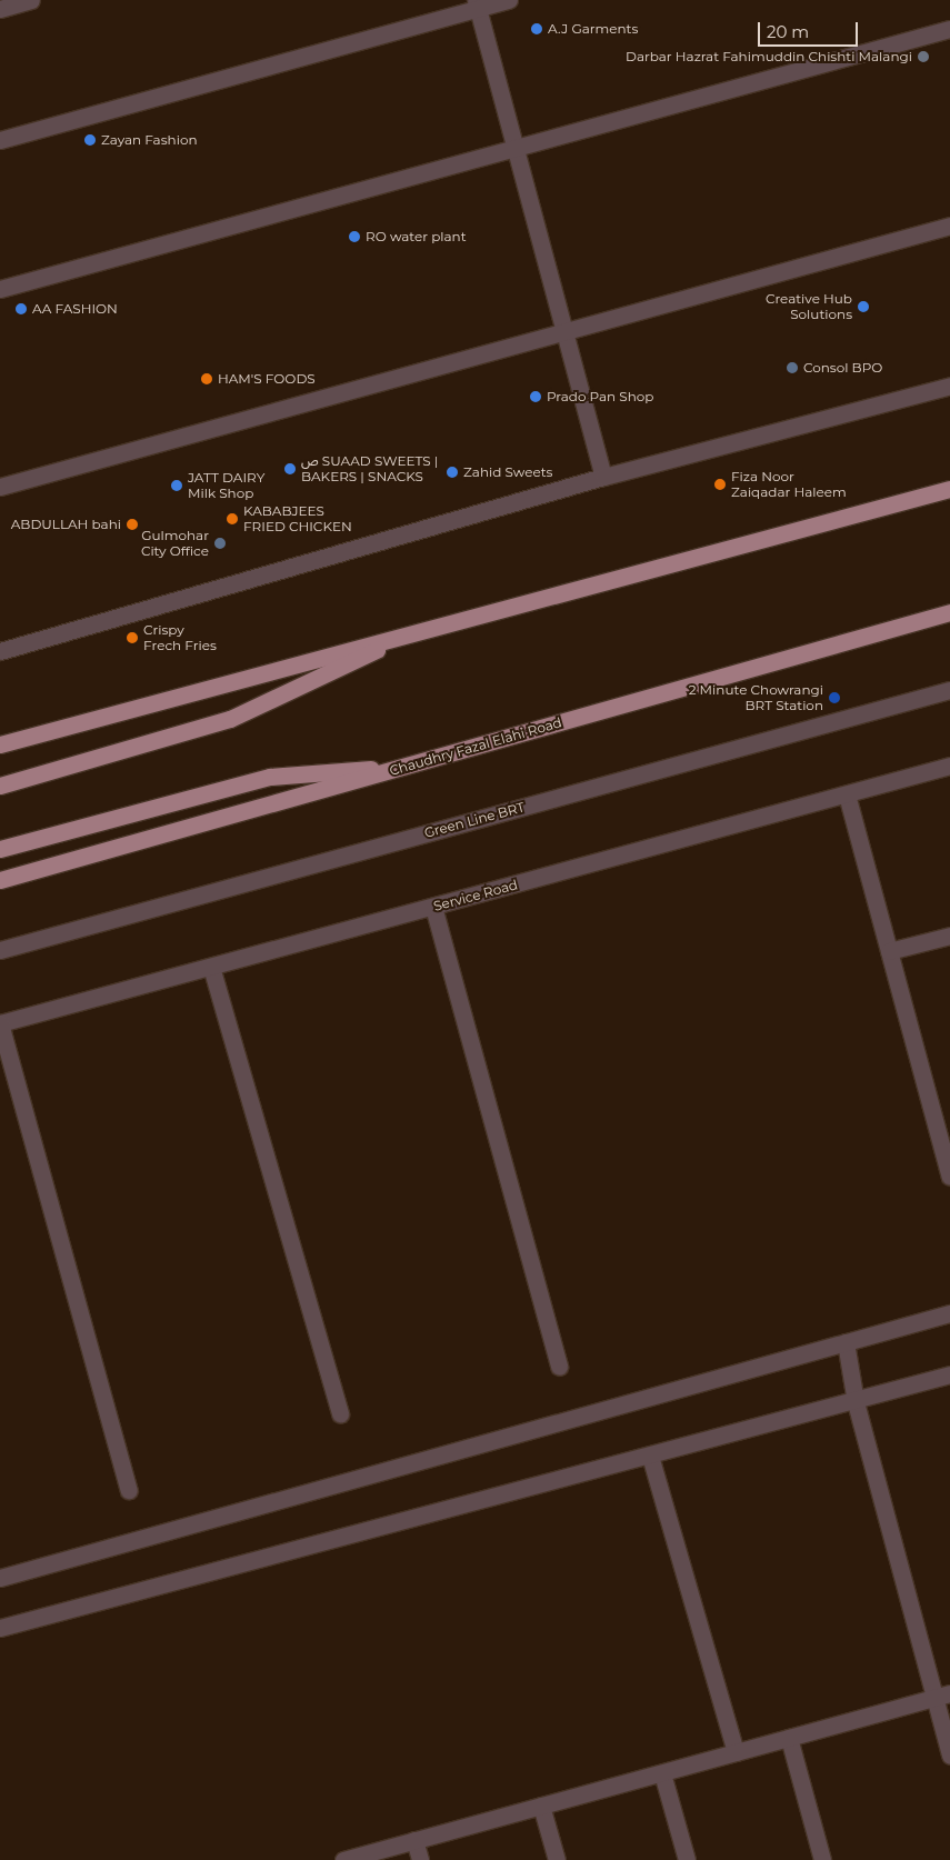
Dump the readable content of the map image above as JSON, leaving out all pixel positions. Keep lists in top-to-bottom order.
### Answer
{
  "streets": {
    "main road": ["Chaudhry Fazal Elahi Road"],
    "street": ["Green Line BRT", "Service Road"]
  },
  "places": [
    "A.J Garments",
    "Darbar Hazrat Fahimuddin Chishti Malangi",
    "Zayan Fashion",
    "RO water plant",
    "Creative Hub Solutions",
    "AA FASHION",
    "Consol BPO",
    "HAM'S FOODS",
    "Prado Pan Shop",
    "ص SUAAD SWEETS | BAKERS | SNACKS",
    "Zahid Sweets",
    "Fiza Noor Zaiqadar Haleem",
    "JATT DAIRY Milk Shop",
    "KABABJEES FRIED CHICKEN",
    "ABDULLAH bahi",
    "Gulmohar City Office",
    "Crispy Frech Fries",
    "2 Minute Chowrangi BRT Station"
  ],
  "scale_bar": "20 m"
}
